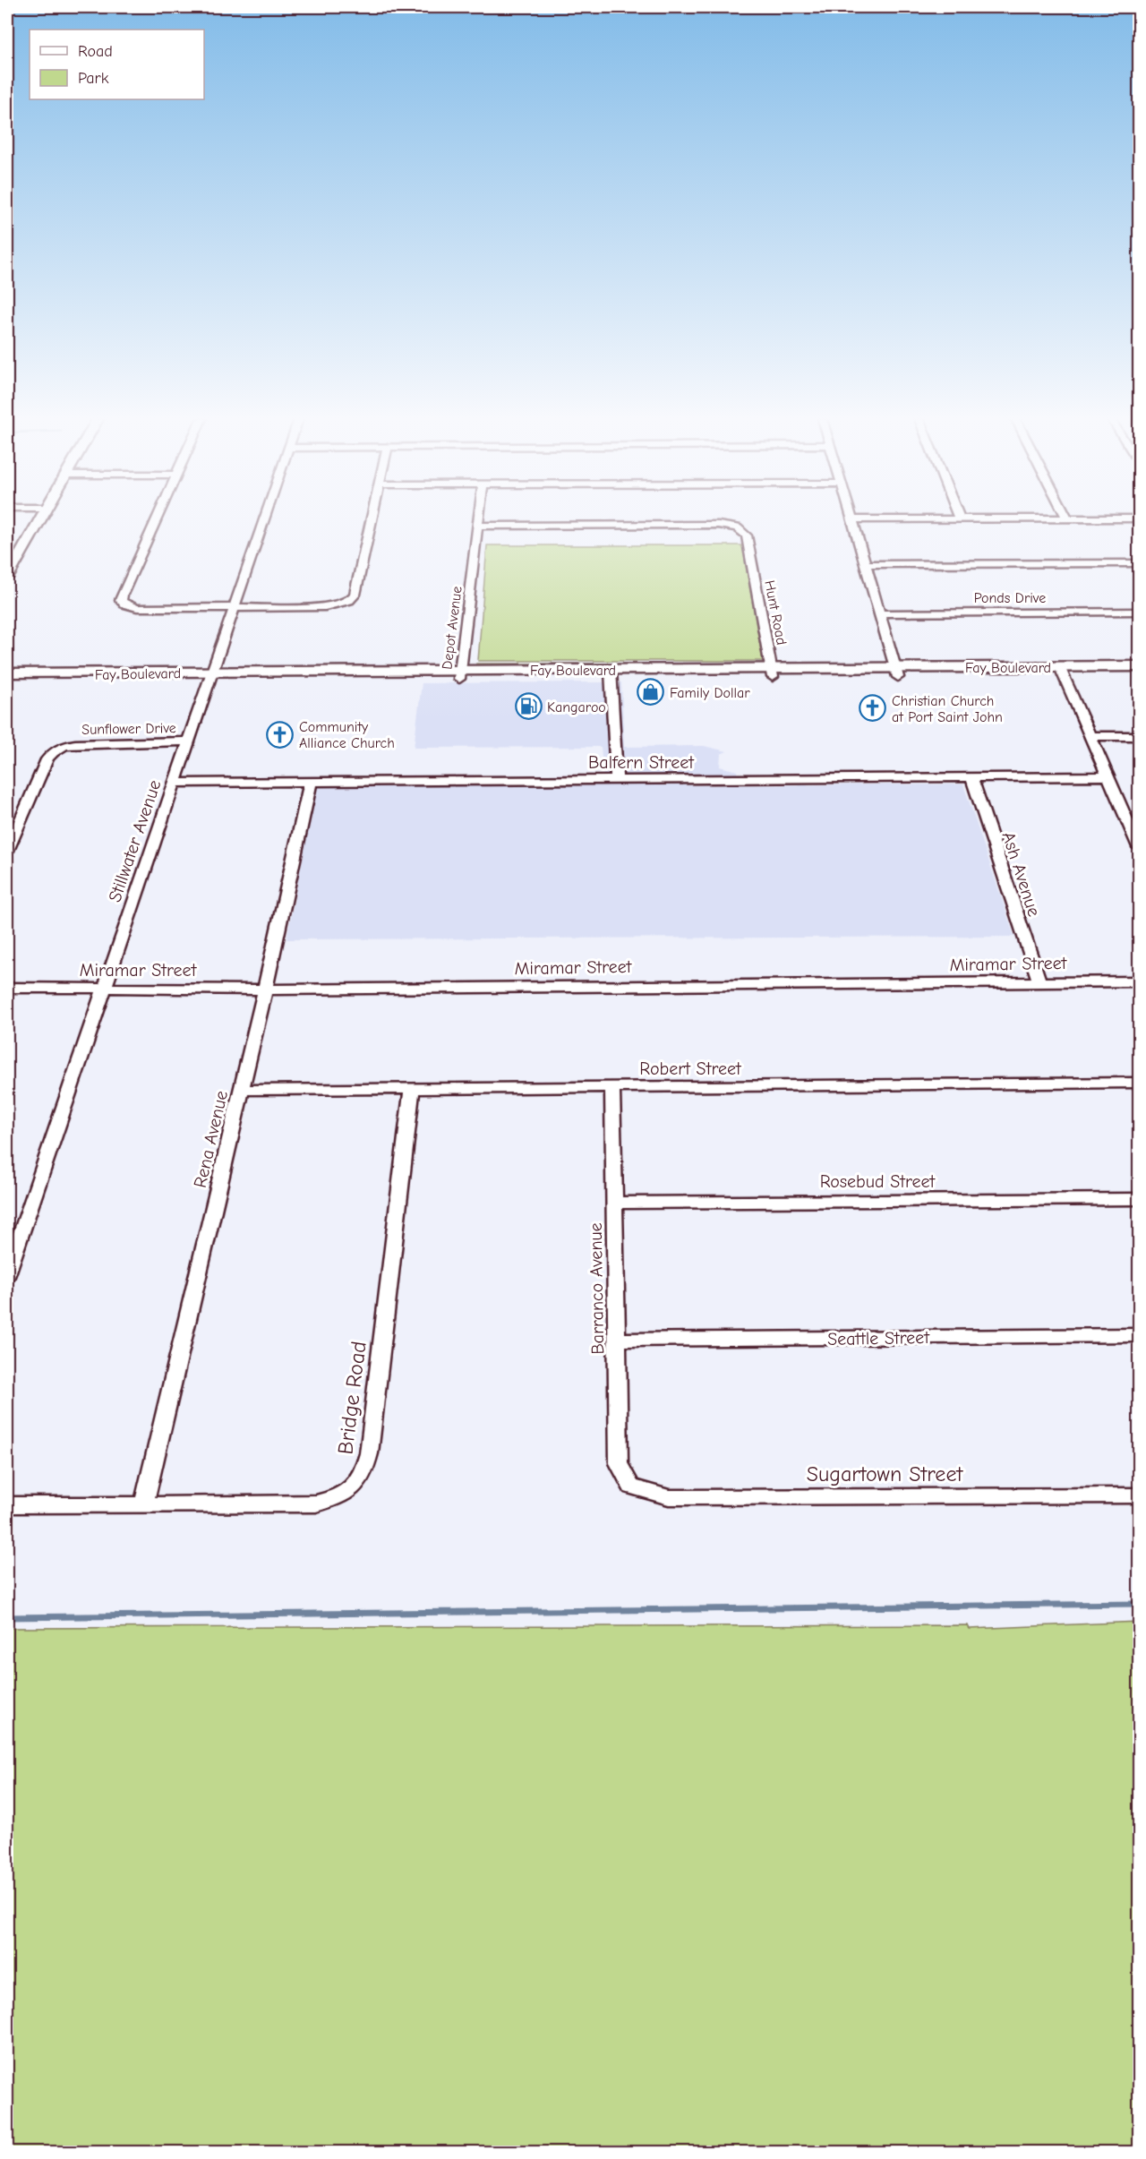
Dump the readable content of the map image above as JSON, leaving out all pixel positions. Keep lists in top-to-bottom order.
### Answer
{
  "streets": {
    "main road": ["Fay Boulevard"],
    "street": [
      "Ponds Drive",
      "Hunt Road",
      "Depot Avenue",
      "Sunflower Drive",
      "Balfern Street",
      "Stillwater Avenue",
      "Ash Avenue",
      "Miramar Street",
      "Robert Street",
      "Rena Avenue",
      "Rosebud Street",
      "Barranco Avenue",
      "Seattle Street",
      "Bridge Road",
      "Sugartown Street"
    ]
  },
  "crossings": [
    ["Hunt Road", "Depot Avenue"],
    ["Hunt Road", "Fay Boulevard"],
    ["Depot Avenue", "Fay Boulevard"],
    ["Fay Boulevard", "Stillwater Avenue"],
    ["Sunflower Drive", "Stillwater Avenue"],
    ["Balfern Street", "Stillwater Avenue"],
    ["Balfern Street", "Ash Avenue"],
    ["Balfern Street", "Rena Avenue"],
    ["Stillwater Avenue", "Miramar Street"],
    ["Ash Avenue", "Miramar Street"],
    ["Miramar Street", "Rena Avenue"],
    ["Robert Street", "Rena Avenue"],
    ["Robert Street", "Barranco Avenue"],
    ["Robert Street", "Bridge Road"],
    ["Rena Avenue", "Bridge Road"],
    ["Rosebud Street", "Barranco Avenue"],
    ["Barranco Avenue", "Seattle Street"],
    ["Barranco Avenue", "Sugartown Street"]
  ],
  "places": {
    "shop": ["Family Dollar"],
    "fuel station": ["Kangaroo"],
    "church": ["Christian Church at Port Saint John", "Community Alliance Church"]
  },
  "legend": ["Road", "Park"]
}
